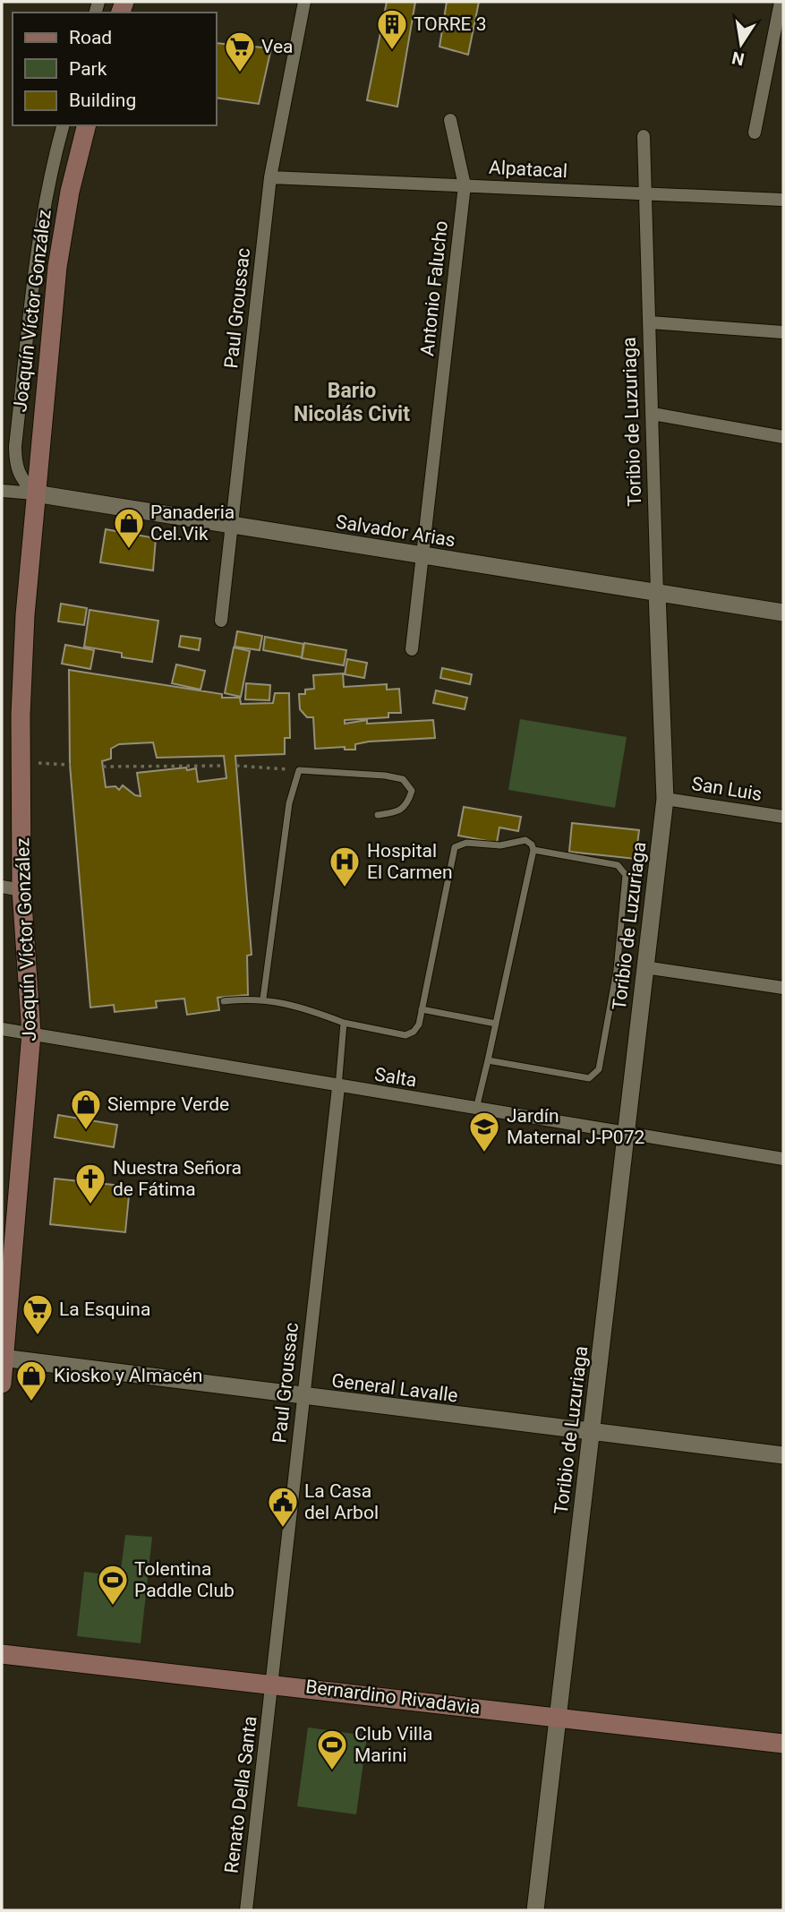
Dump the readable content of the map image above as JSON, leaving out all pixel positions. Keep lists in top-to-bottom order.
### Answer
{
  "streets": {
    "main road": ["Joaquín Víctor González", "Bernardino Rivadavia"],
    "street": [
      "Alpatacal",
      "Antonio Falucho",
      "Paul Groussac",
      "Toribio de Luzuriaga",
      "Salvador Arias",
      "San Luis",
      "Salta",
      "General Lavalle",
      "Renato Della Santa"
    ]
  },
  "crossings": [
    ["Alpatacal", "Antonio Falucho"],
    ["Alpatacal", "Paul Groussac"],
    ["Alpatacal", "Toribio de Luzuriaga"],
    ["Antonio Falucho", "Salvador Arias"],
    ["Paul Groussac", "Salvador Arias"],
    ["Paul Groussac", "Salta"],
    ["Paul Groussac", "General Lavalle"],
    ["Paul Groussac", "Bernardino Rivadavia"],
    ["Paul Groussac", "Renato Della Santa"],
    ["Joaquín Víctor González", "Salvador Arias"],
    ["Joaquín Víctor González", "Salta"],
    ["Joaquín Víctor González", "General Lavalle"],
    ["Toribio de Luzuriaga", "Salvador Arias"],
    ["Toribio de Luzuriaga", "San Luis"],
    ["Toribio de Luzuriaga", "Salta"],
    ["Toribio de Luzuriaga", "General Lavalle"],
    ["Toribio de Luzuriaga", "Bernardino Rivadavia"],
    ["Bernardino Rivadavia", "Renato Della Santa"]
  ],
  "districts": ["Bario Nicolás Civit"],
  "places": {
    "building": ["TORRE 3"],
    "supermarket": ["Vea", "La Esquina"],
    "shop": ["Panaderia Cel.Vik", "Siempre Verde", "Kiosko y Almacén"],
    "hospital": ["Hospital El Carmen"],
    "school or university": ["Jardín Maternal J-P072"],
    "church": ["Nuestra Señora de Fátima"],
    "public building": ["La Casa del Arbol"],
    "sports": ["Tolentina Paddle Club", "Club Villa Marini"]
  },
  "legend": ["Road", "Park", "Building"],
  "north": "bottom"
}
